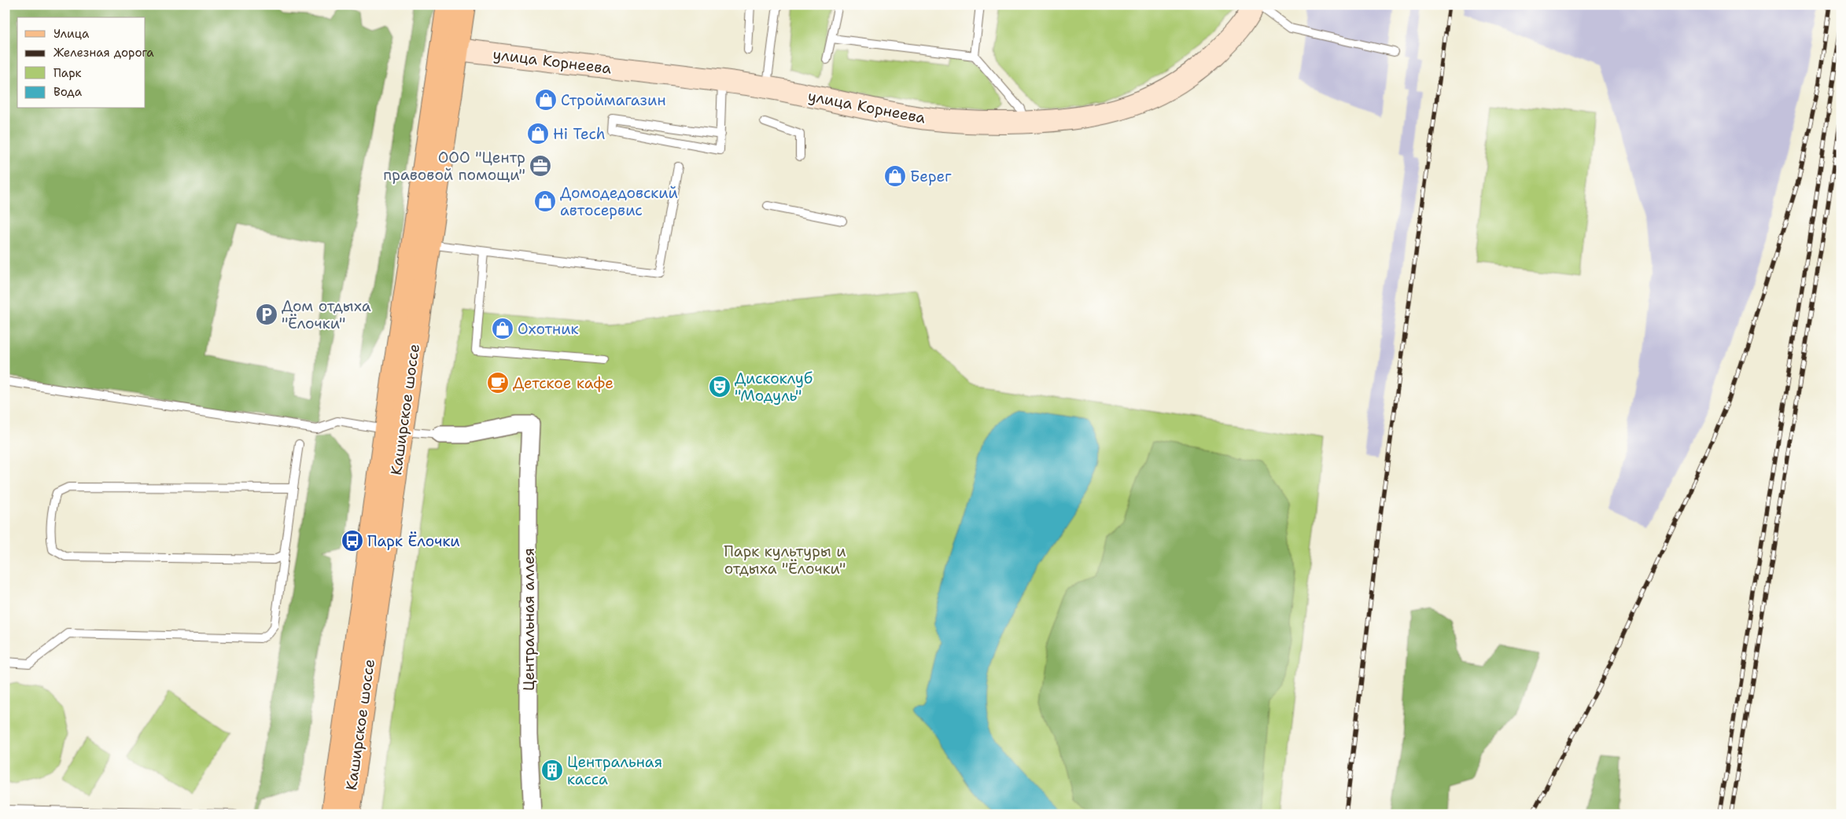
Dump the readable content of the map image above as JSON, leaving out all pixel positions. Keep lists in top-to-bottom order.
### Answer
{
  "streets": {
    "main road": ["Каширское шоссе"],
    "street": ["улица Корнеева", "Центральная аллея"]
  },
  "crossings": [
    ["улица Корнеева", "Каширское шоссе"]
  ],
  "parks": ["Парк культуры и отдыха \"Ёлочки\""],
  "places": {
    "shop": [
      "Строймагазин",
      "Hi Tech",
      "Берег",
      "Домодедовский автосервис",
      "Охотник"
    ],
    "office": ["ООО \"Центр правовой помощи\""],
    "parking": ["Дом отдыха \"Ёлочки\""],
    "cafe": ["Детское кафе"],
    "theatre": ["Дискоклуб \"Модуль\""],
    "bus stop": ["Парк Ёлочки"],
    "building": ["Центральная касса"]
  },
  "legend": [
    "Улица",
    "Железная дорога",
    "Парк",
    "Вода"
  ]
}
